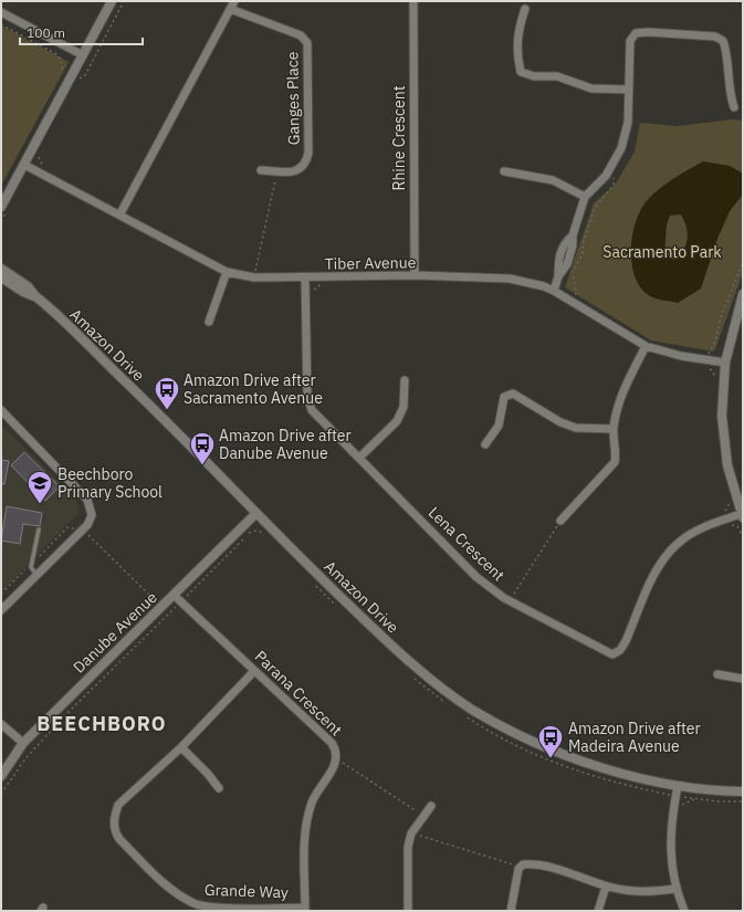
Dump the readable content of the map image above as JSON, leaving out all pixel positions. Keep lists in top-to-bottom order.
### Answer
{
  "streets": {
    "street": [
      "Ganges Place",
      "Rhine Crescent",
      "Tiber Avenue",
      "Amazon Drive",
      "Lena Crescent",
      "Danube Avenue",
      "Parana Crescent",
      "Grande Way"
    ]
  },
  "crossings": [
    ["Rhine Crescent", "Tiber Avenue"],
    ["Tiber Avenue", "Lena Crescent"],
    ["Amazon Drive", "Danube Avenue"],
    ["Danube Avenue", "Parana Crescent"],
    ["Parana Crescent", "Grande Way"]
  ],
  "districts": ["BEECHBORO"],
  "parks": ["Sacramento Park"],
  "places": {
    "bus stop": ["Amazon Drive after Sacramento Avenue", "Amazon Drive after Danube Avenue", "Amazon Drive after Madeira Avenue"],
    "school or university": ["Beechboro Primary School"]
  },
  "scale_bar": "100 m"
}
